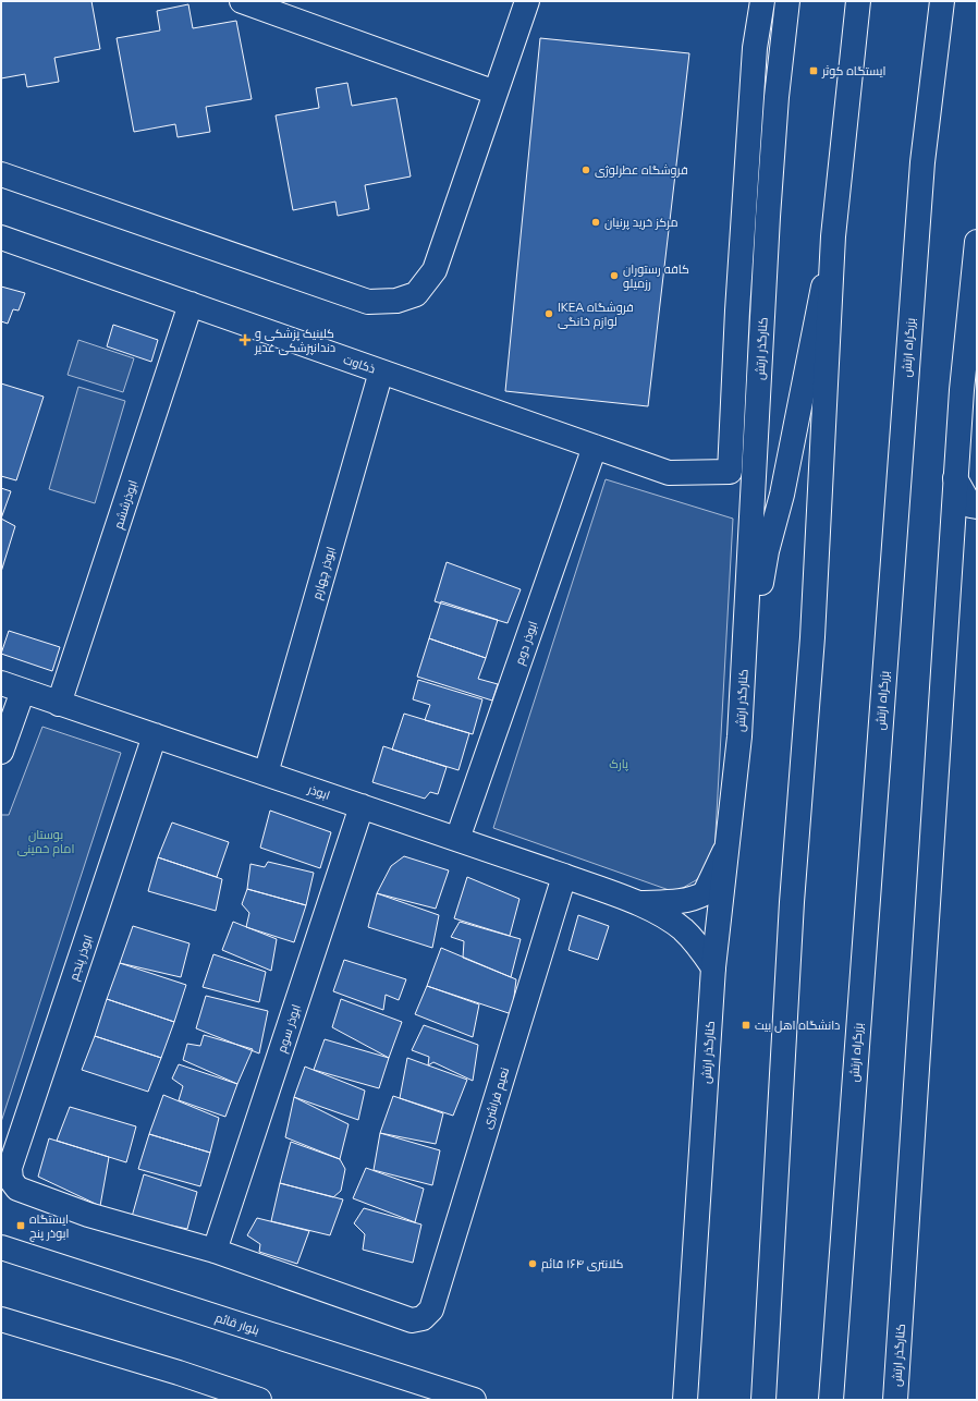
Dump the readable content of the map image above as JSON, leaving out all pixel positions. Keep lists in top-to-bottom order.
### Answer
{
  "streets": {
    "main road": [
      "بزرگراه ارتش",
      "کنارگذر ارتش",
      "ذکاوت",
      "ابوذرششم",
      "ابوذر چهارم",
      "ابوذر دوم",
      "ابوذر",
      "ابوذر پنجم",
      "ابوذر سوم",
      "نعیم فراشری",
      "بلوار قائم"
    ]
  },
  "crossings": [
    ["کنارگذر ارتش", "ابوذر"],
    ["ذکاوت", "ابوذرششم"],
    ["ذکاوت", "ابوذر چهارم"],
    ["ذکاوت", "ابوذر دوم"],
    ["ابوذرششم", "ابوذر"],
    ["ابوذر چهارم", "ابوذر"],
    ["ابوذر دوم", "ابوذر"],
    ["ابوذر", "ابوذر پنجم"],
    ["ابوذر", "ابوذر سوم"],
    ["ابوذر", "نعیم فراشری"],
    ["ابوذر پنجم", "ابوذر سوم"],
    ["ابوذر پنجم", "نعیم فراشری"],
    ["ابوذر سوم", "نعیم فراشری"]
  ],
  "parks": ["پارک", "بوستان امام خمینی"],
  "places": {
    "transit": ["ایستگاه کوثر", "دانشگاه اهل بیت", "ایستگاه ابوذر پنج"],
    "other": [
      "فروشگاه عطرلوژی",
      "مرکز خرید پرنیان",
      "کافه رستوران رزمیلو",
      "IKEA فروشگاه لوازم خانگی",
      "کلانتری ۱۶۴ قائم"
    ],
    "health": ["کلینیک پزشکی و دندانپزشکی غدیر"]
  }
}
